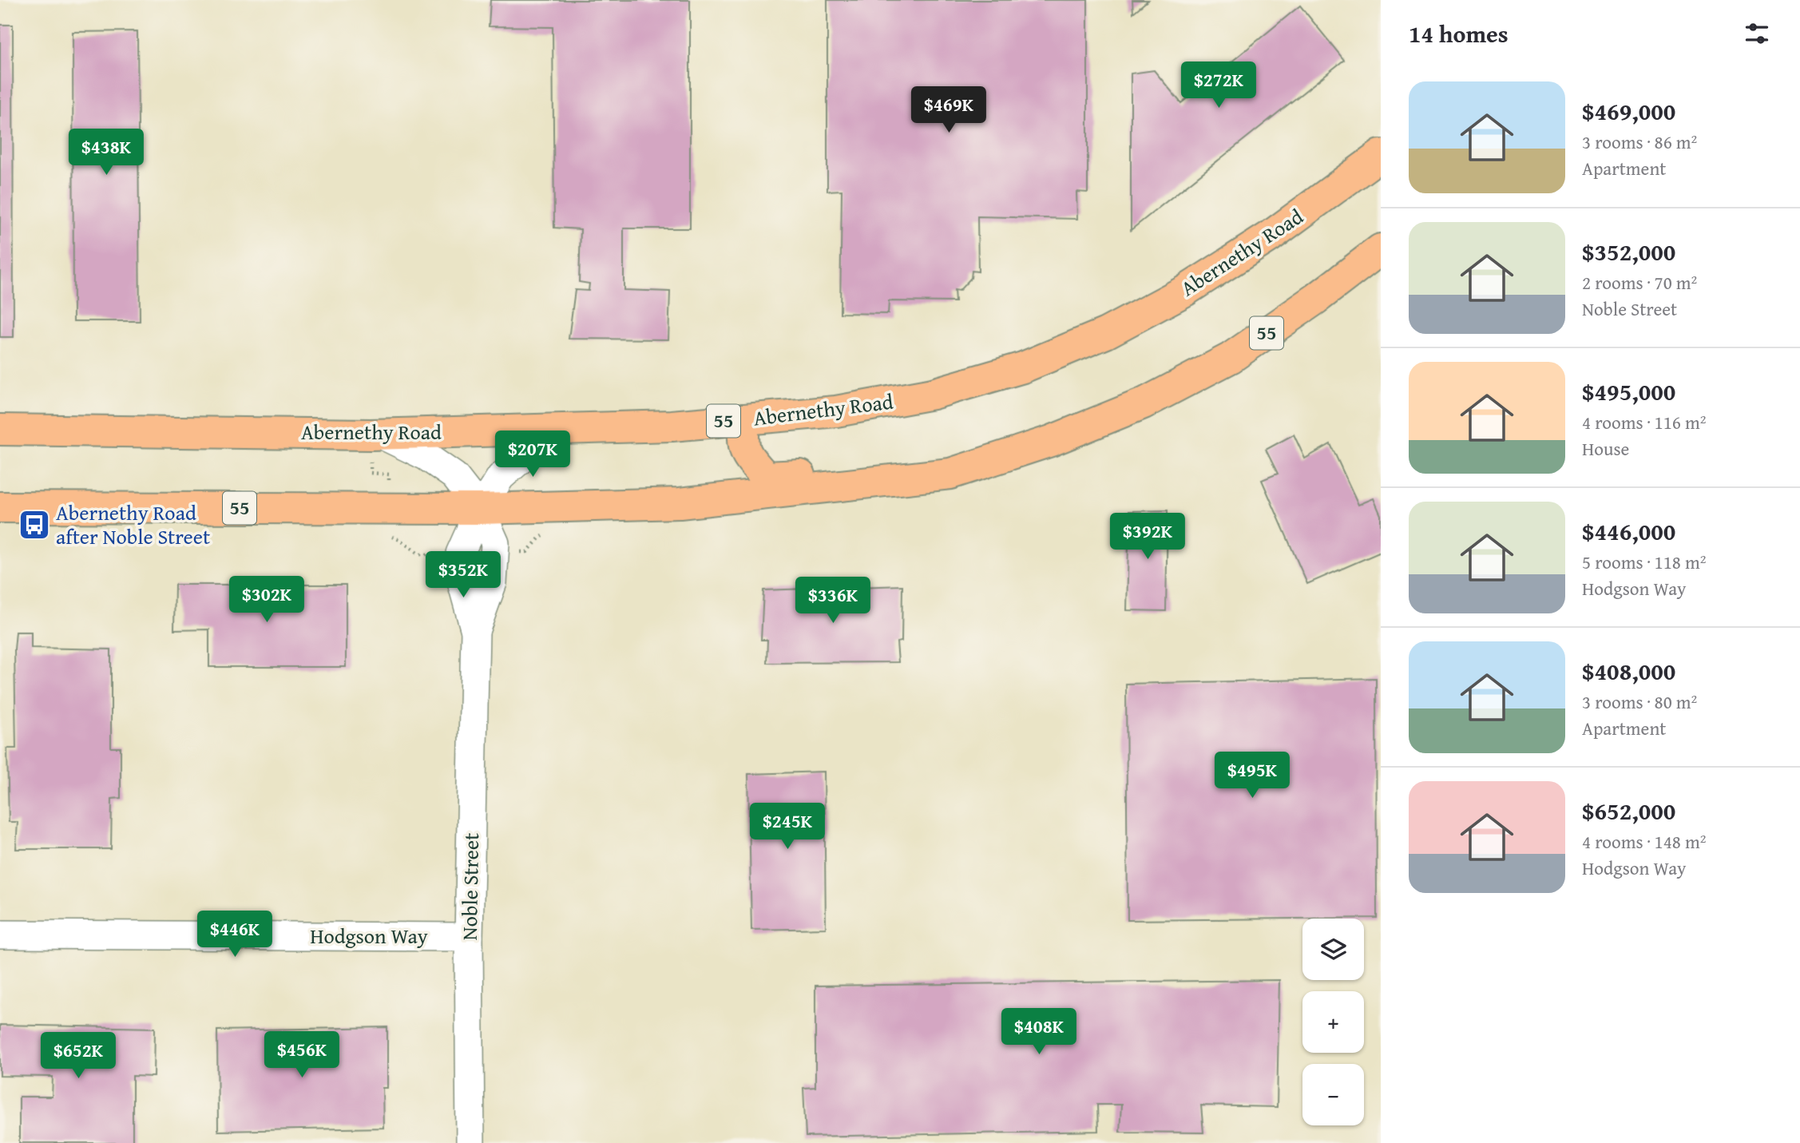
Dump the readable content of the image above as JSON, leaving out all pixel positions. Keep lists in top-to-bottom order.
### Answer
{
  "streets": {
    "main road": ["Abernethy Road", "55"],
    "street": ["Noble Street", "Hodgson Way"]
  },
  "crossings": [
    ["Abernethy Road", "Noble Street"],
    ["55", "Noble Street"],
    ["Noble Street", "Hodgson Way"]
  ],
  "places": {
    "bus stop": ["Abernethy Road after Noble Street"]
  },
  "page": {
    "heading": "14 homes",
    "price": [
      "$272K",
      "$469K",
      "$438K",
      "$207K",
      "$392K",
      "$352K",
      "$302K",
      "$336K",
      "$495K",
      "$245K",
      "$446K",
      "$408K",
      "$456K",
      "$652K"
    ],
    "list": [
      {
        "name": "$469,000",
        "note": "3 rooms · 86 m² · Apartment"
      },
      {
        "name": "$352,000",
        "note": "2 rooms · 70 m² · Noble Street"
      },
      {
        "name": "$495,000",
        "note": "4 rooms · 116 m² · House"
      },
      {
        "name": "$446,000",
        "note": "5 rooms · 118 m² · Hodgson Way"
      },
      {
        "name": "$408,000",
        "note": "3 rooms · 80 m² · Apartment"
      },
      {
        "name": "$652,000",
        "note": "4 rooms · 148 m² · Hodgson Way"
      }
    ],
    "map_buttons": ["+", "−"]
  }
}
